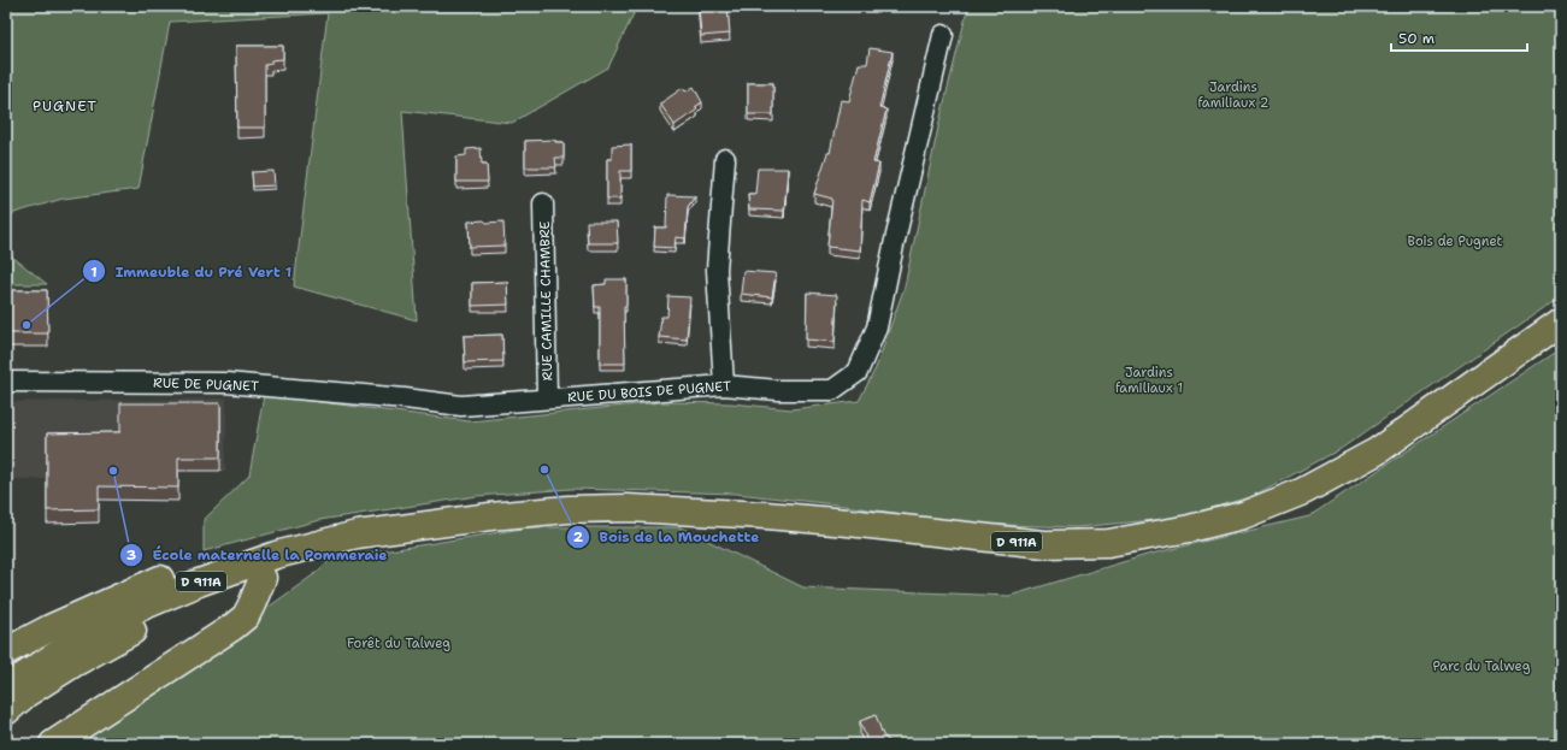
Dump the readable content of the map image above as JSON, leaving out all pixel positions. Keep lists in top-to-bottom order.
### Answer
{
  "streets": {
    "main road": ["D 911A"],
    "street": ["RUE CAMILLE CHAMBRE", "RUE DE PUGNET", "RUE DU BOIS DE PUGNET"]
  },
  "crossings": [
    ["RUE CAMILLE CHAMBRE", "RUE DU BOIS DE PUGNET"],
    ["RUE DE PUGNET", "RUE DU BOIS DE PUGNET"]
  ],
  "districts": ["PUGNET"],
  "parks": [
    "Jardins familiaux 2",
    "Bois de Pugnet",
    "Jardins familiaux 1",
    "Forêt du Talweg",
    "Parc du Talweg"
  ],
  "places": ["Immeuble du Pré Vert 1", "Bois de la Mouchette", "École maternelle la Pommeraie"],
  "scale_bar": "50 m"
}
